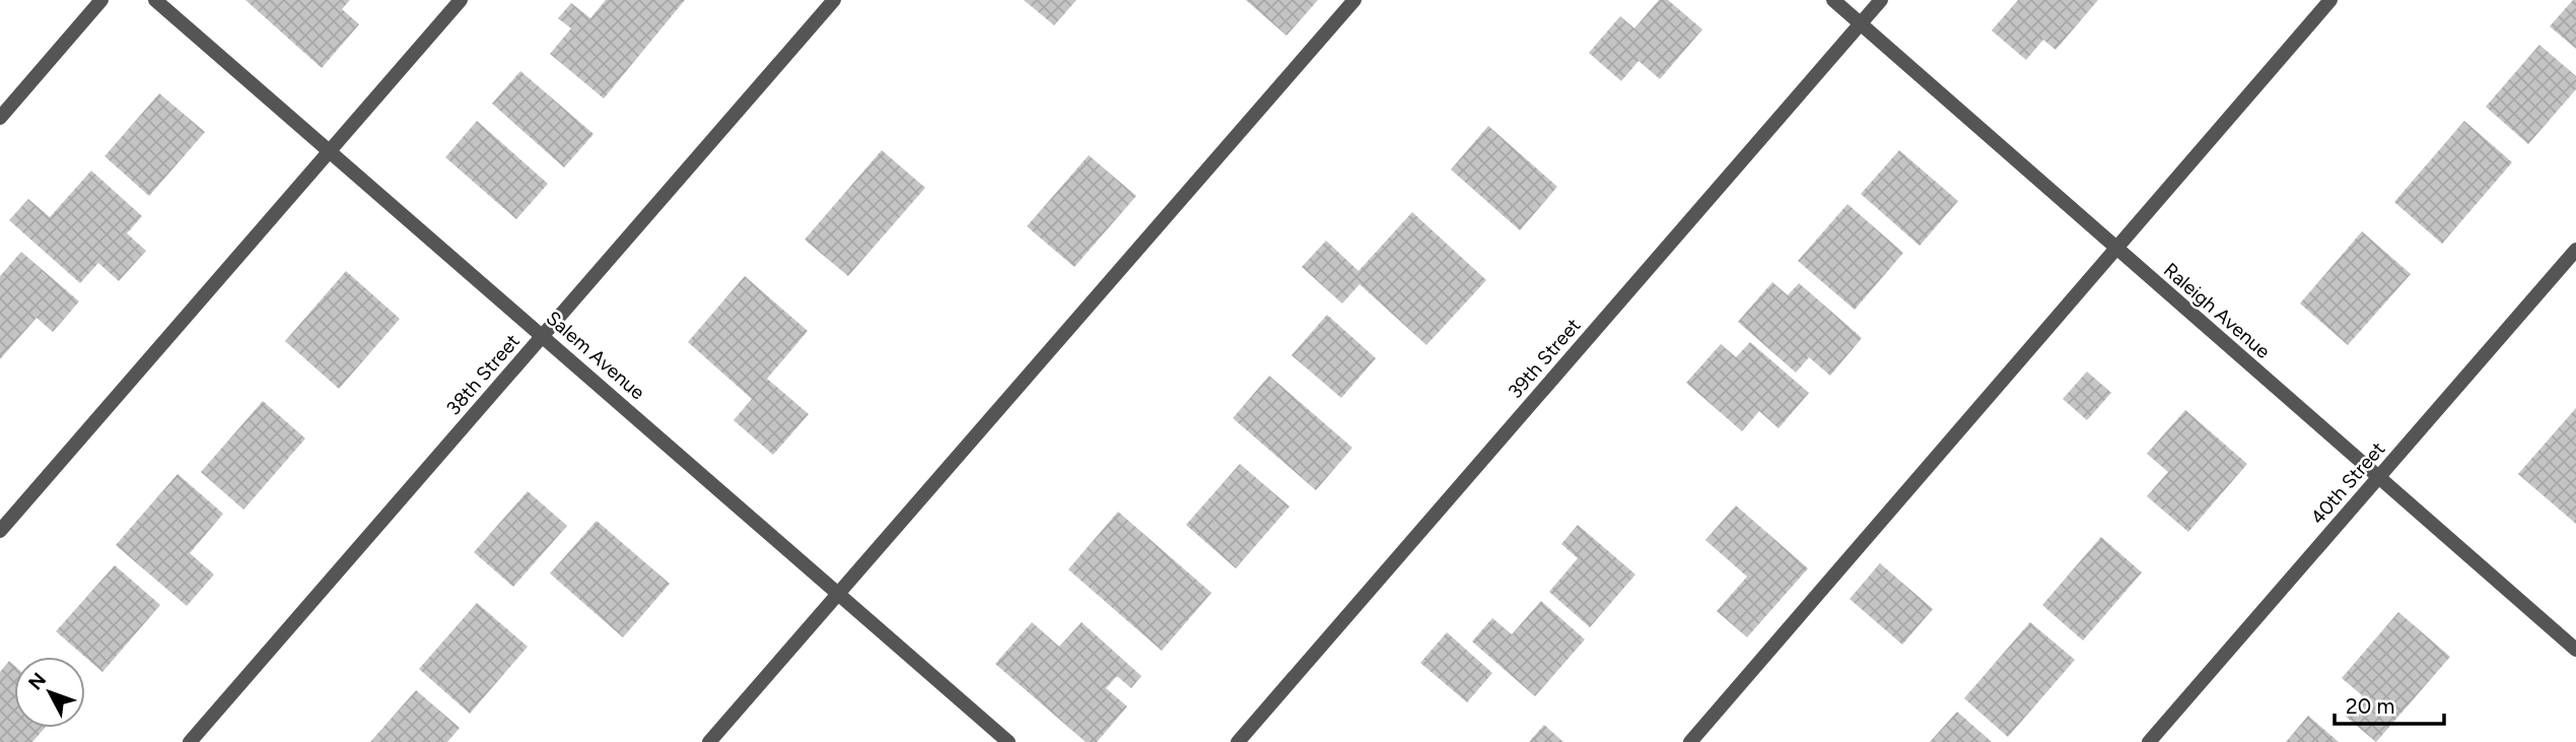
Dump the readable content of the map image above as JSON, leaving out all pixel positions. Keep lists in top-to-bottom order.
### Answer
{
  "streets": {
    "street": [
      "Raleigh Avenue",
      "Salem Avenue",
      "39th Street",
      "38th Street",
      "40th Street"
    ]
  },
  "crossings": [
    ["Raleigh Avenue", "39th Street"],
    ["Raleigh Avenue", "40th Street"],
    ["Salem Avenue", "38th Street"]
  ],
  "scale_bar": "20 m",
  "north": "top left"
}
